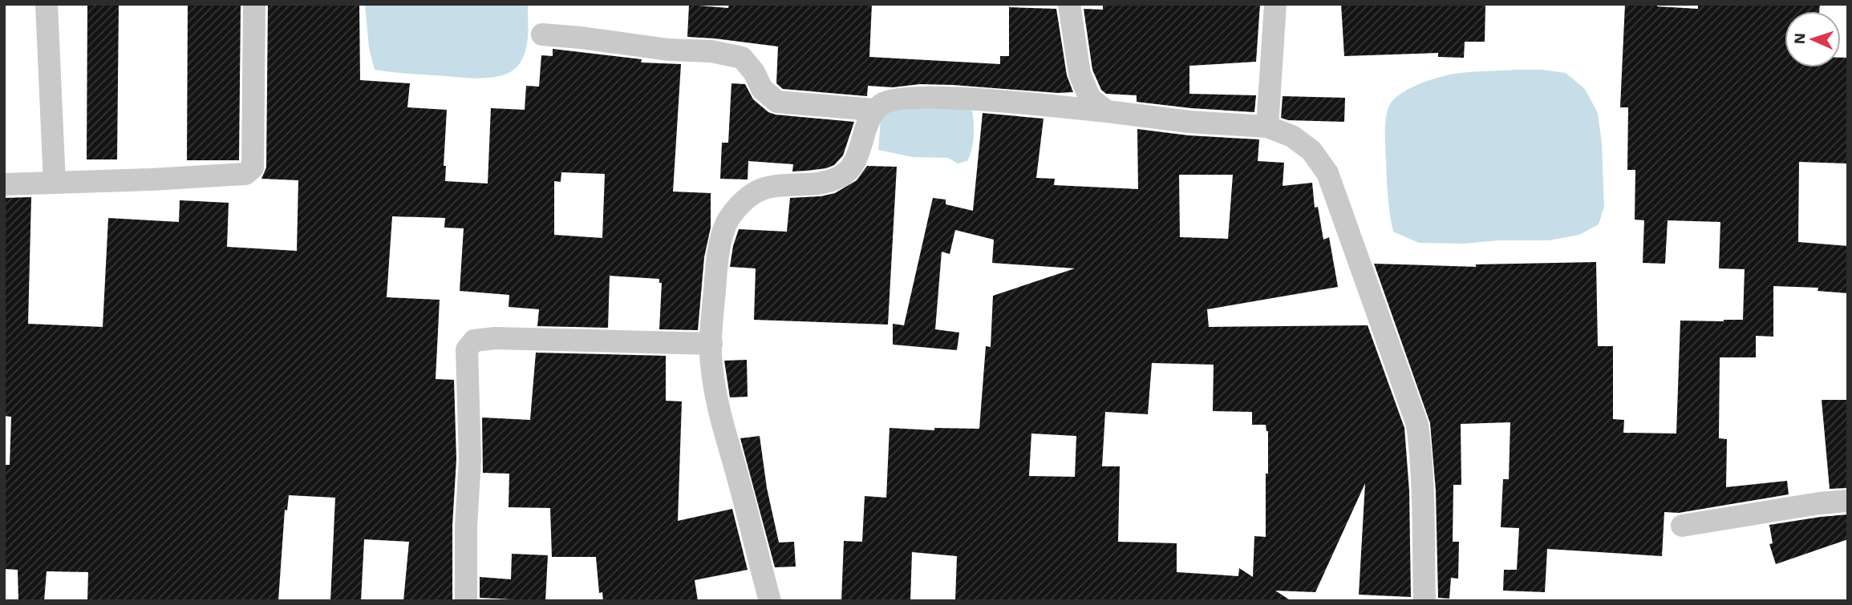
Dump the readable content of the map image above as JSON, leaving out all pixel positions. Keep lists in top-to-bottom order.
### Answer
{
  "north": "left"
}
